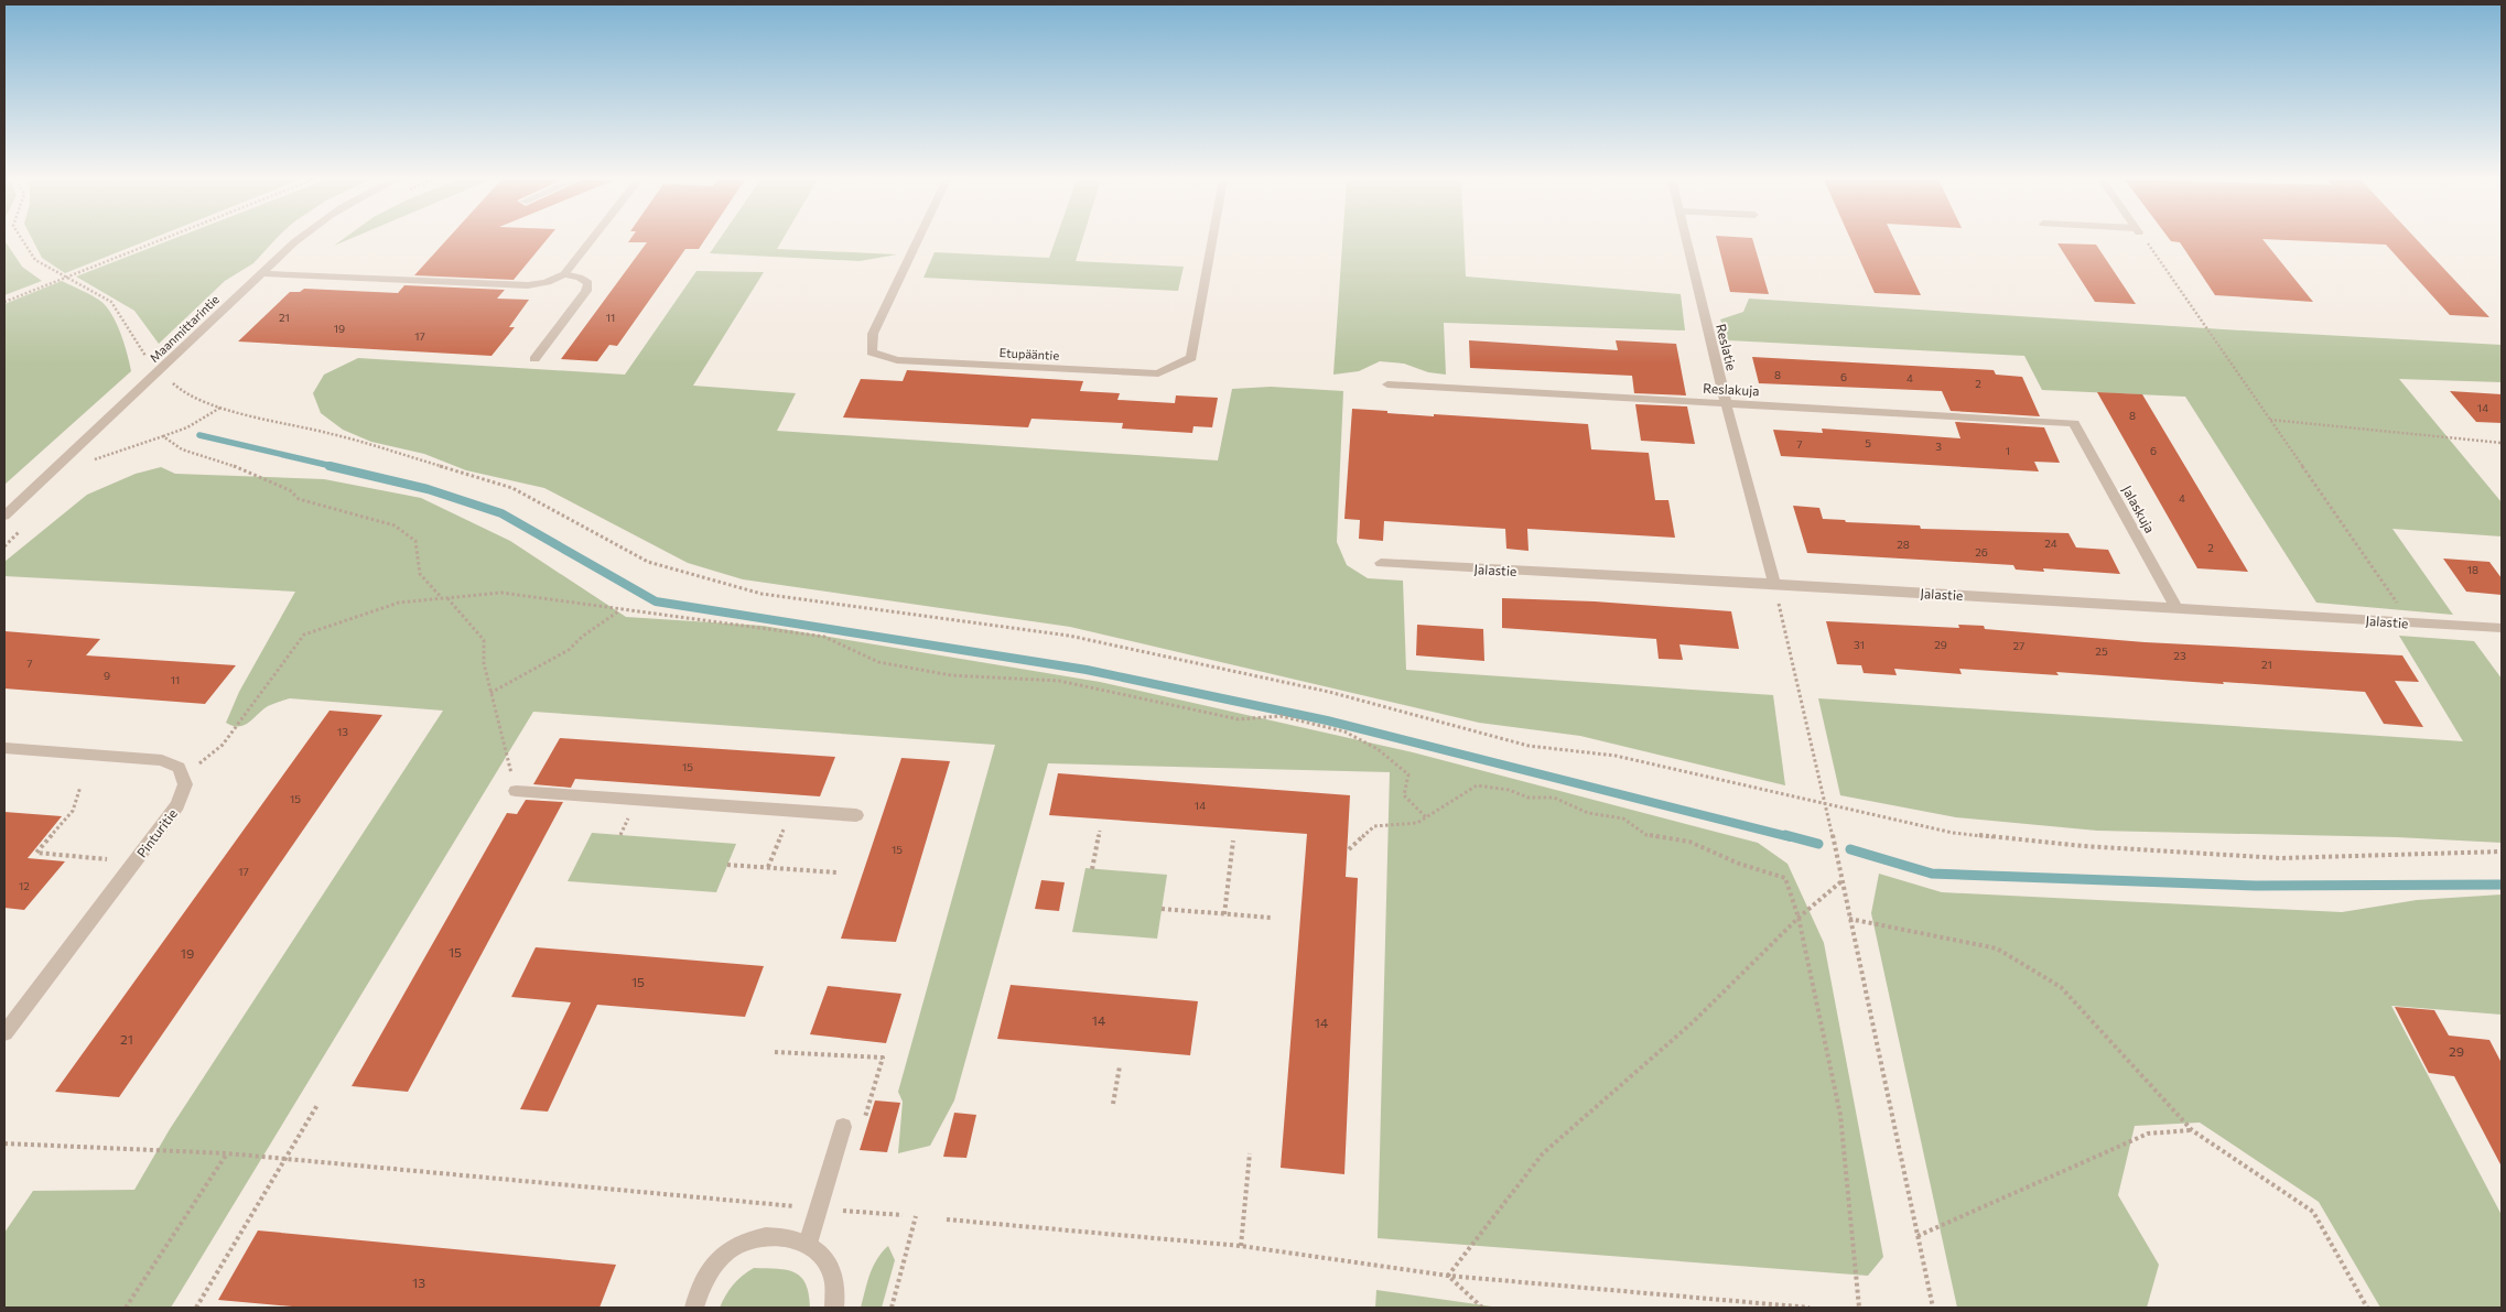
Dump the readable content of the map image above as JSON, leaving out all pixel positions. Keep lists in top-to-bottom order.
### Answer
{
  "streets": {
    "street": [
      "Maanmittarintie",
      "Reslatie",
      "Etupääntie",
      "Reslakuja",
      "Jalaskuja",
      "Jalastie",
      "Pinturitie"
    ]
  },
  "crossings": [
    ["Reslatie", "Reslakuja"],
    ["Reslatie", "Jalastie"],
    ["Reslakuja", "Jalaskuja"],
    ["Jalaskuja", "Jalastie"]
  ],
  "house_numbers": [
    "21",
    "11",
    "19",
    "17",
    "8",
    "6",
    "4",
    "2",
    "14",
    "8",
    "5",
    "7",
    "3",
    "1",
    "6",
    "4",
    "24",
    "28",
    "2",
    "26",
    "18",
    "31",
    "29",
    "27",
    "25",
    "23",
    "7",
    "21",
    "9",
    "11",
    "13",
    "15",
    "15",
    "14",
    "15",
    "17",
    "12",
    "15",
    "19",
    "15",
    "14",
    "14",
    "21",
    "29",
    "13"
  ]
}
